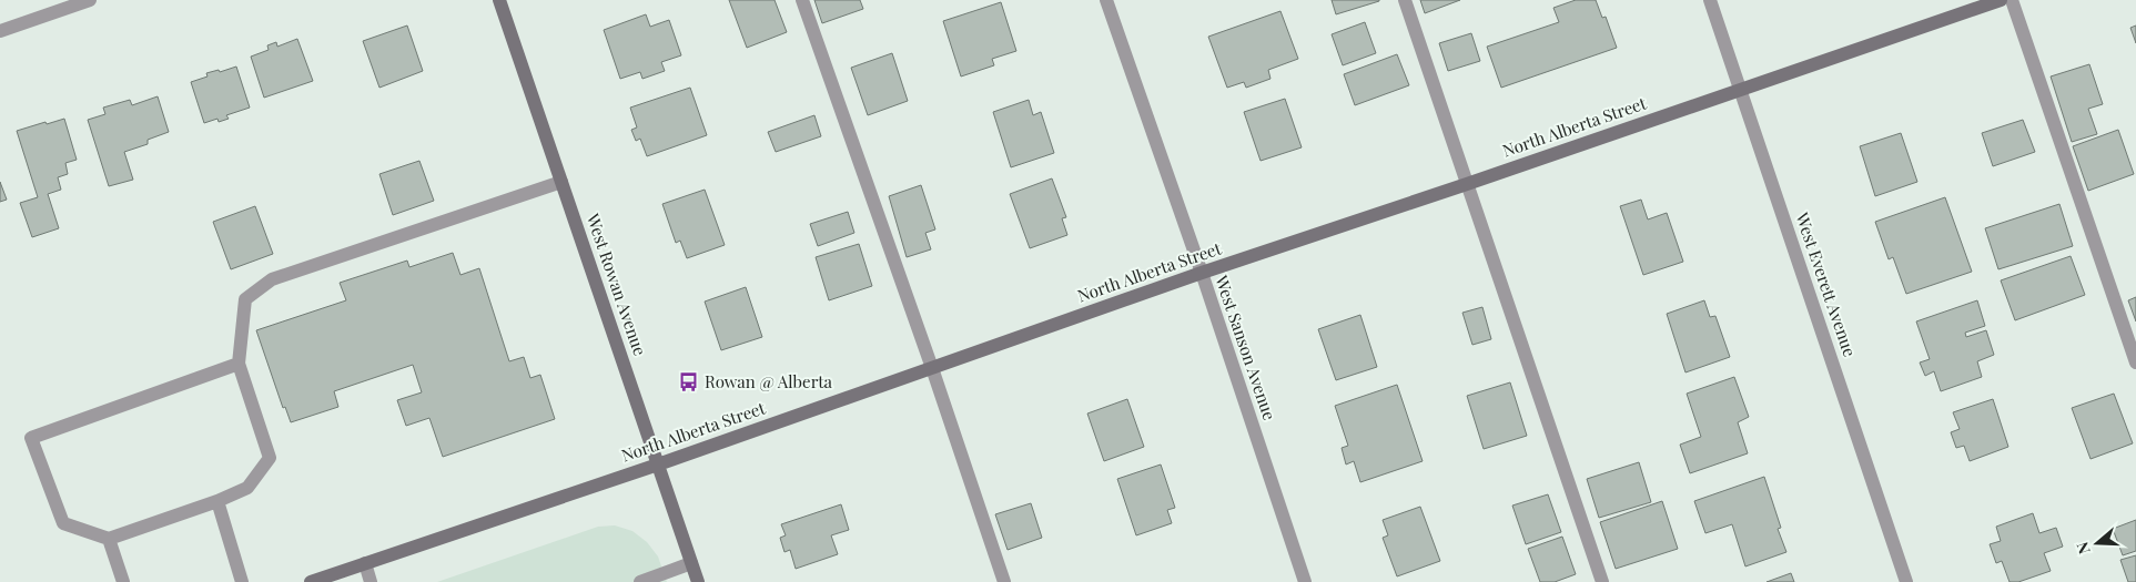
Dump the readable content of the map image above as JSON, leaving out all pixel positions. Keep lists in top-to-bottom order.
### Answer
{
  "streets": {
    "main road": ["North Alberta Street", "West Rowan Avenue"],
    "street": ["West Everett Avenue", "West Sanson Avenue"]
  },
  "crossings": [
    ["North Alberta Street", "West Rowan Avenue"],
    ["North Alberta Street", "West Everett Avenue"],
    ["North Alberta Street", "West Sanson Avenue"]
  ],
  "places": {
    "bus stop": ["Rowan @ Alberta"]
  },
  "north": "left"
}
